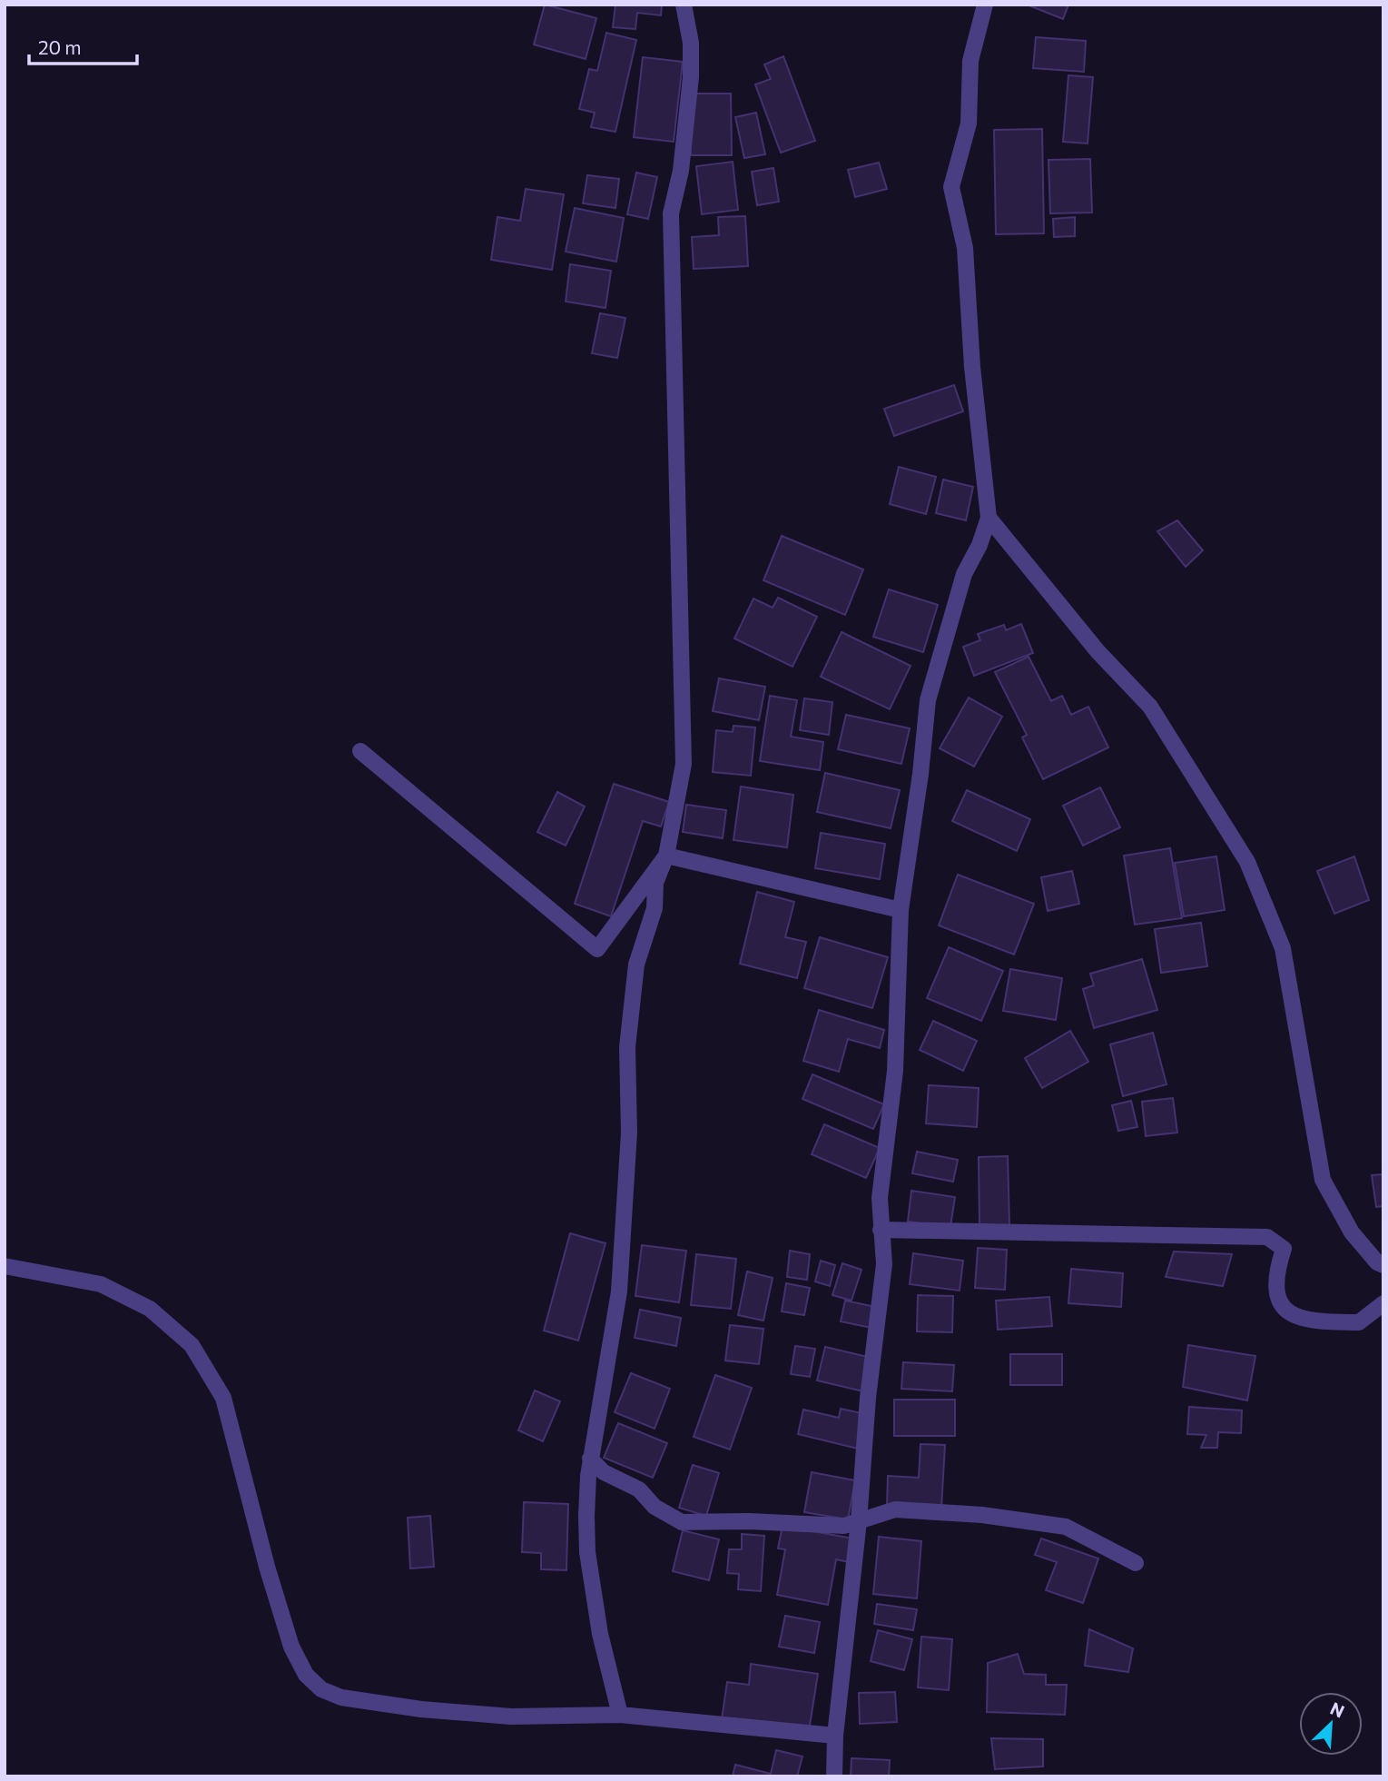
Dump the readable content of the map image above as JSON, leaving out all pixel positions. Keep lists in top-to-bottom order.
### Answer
{
  "scale_bar": "20 m",
  "north": "top right"
}
